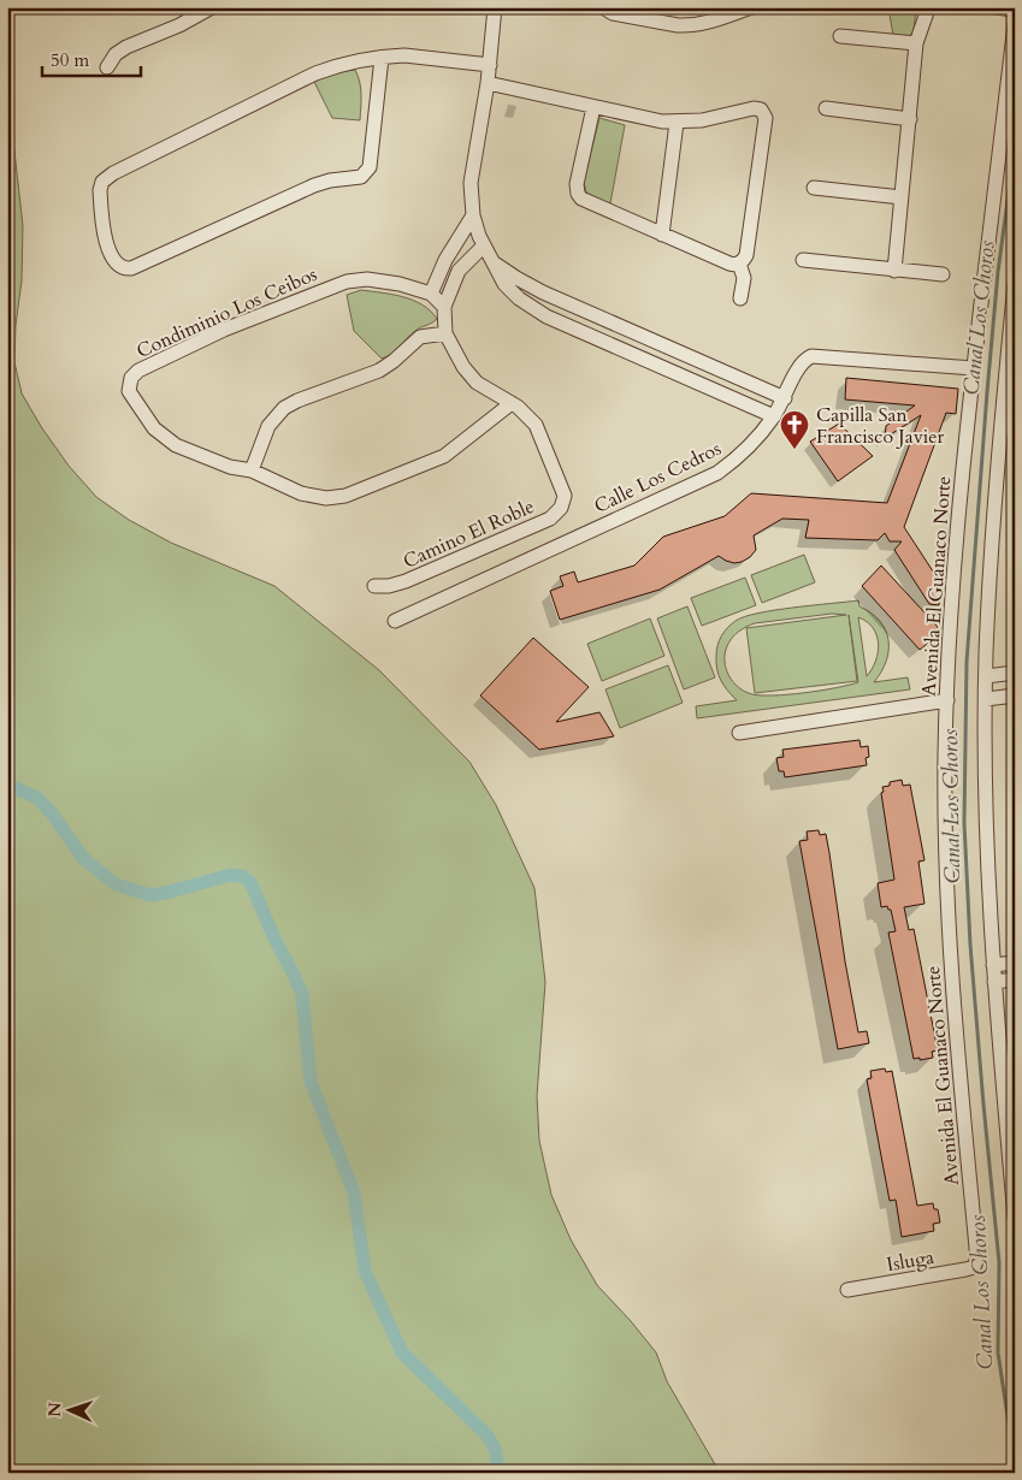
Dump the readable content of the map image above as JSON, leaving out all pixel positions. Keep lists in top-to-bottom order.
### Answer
{
  "streets": {
    "street": [
      "Condiminio Los Ceibos",
      "Calle Los Cedros",
      "Camino El Roble",
      "Avenida El Guanaco Norte",
      "Isluga"
    ]
  },
  "crossings": [
    ["Condiminio Los Ceibos", "Camino El Roble"],
    ["Calle Los Cedros", "Avenida El Guanaco Norte"],
    ["Avenida El Guanaco Norte", "Isluga"]
  ],
  "water": ["Canal Los Choros"],
  "places": {
    "church": ["Capilla San Francisco Javier"]
  },
  "scale_bar": "50 m",
  "north": "left"
}
